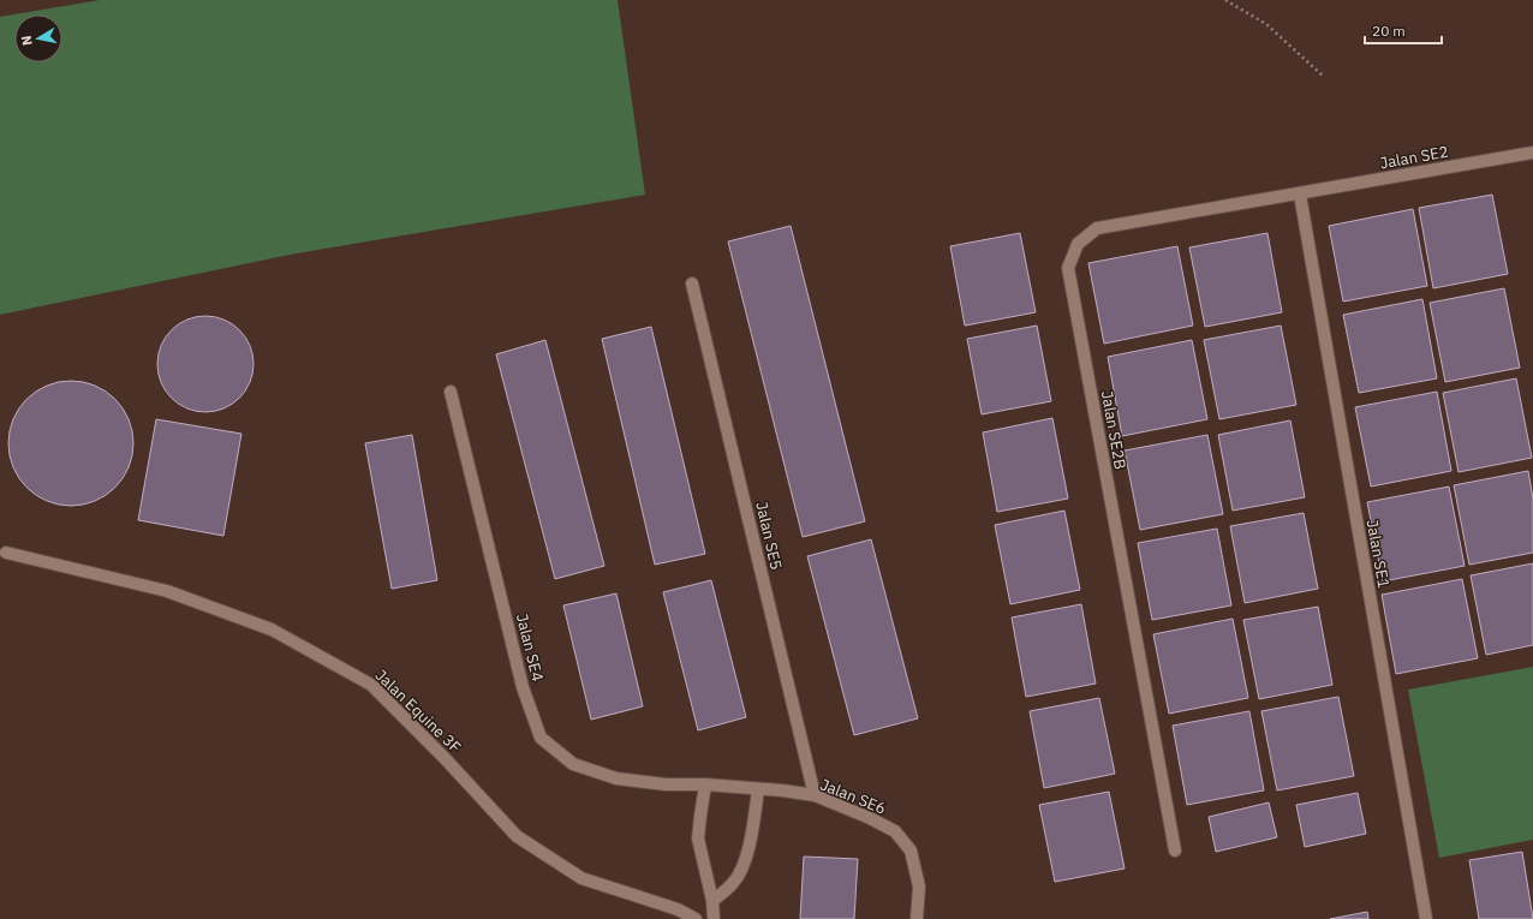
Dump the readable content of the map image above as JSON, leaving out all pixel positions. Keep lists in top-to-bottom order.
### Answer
{
  "streets": {
    "street": [
      "Jalan SE2",
      "Jalan SE2B",
      "Jalan SE5",
      "Jalan SE1",
      "Jalan SE4",
      "Jalan Equine 3F",
      "Jalan SE6"
    ]
  },
  "crossings": [
    ["Jalan SE2", "Jalan SE2B"],
    ["Jalan SE2", "Jalan SE1"],
    ["Jalan SE2B", "Jalan SE1"],
    ["Jalan SE5", "Jalan SE6"],
    ["Jalan SE4", "Jalan SE6"]
  ],
  "scale_bar": "20 m",
  "north": "left"
}
